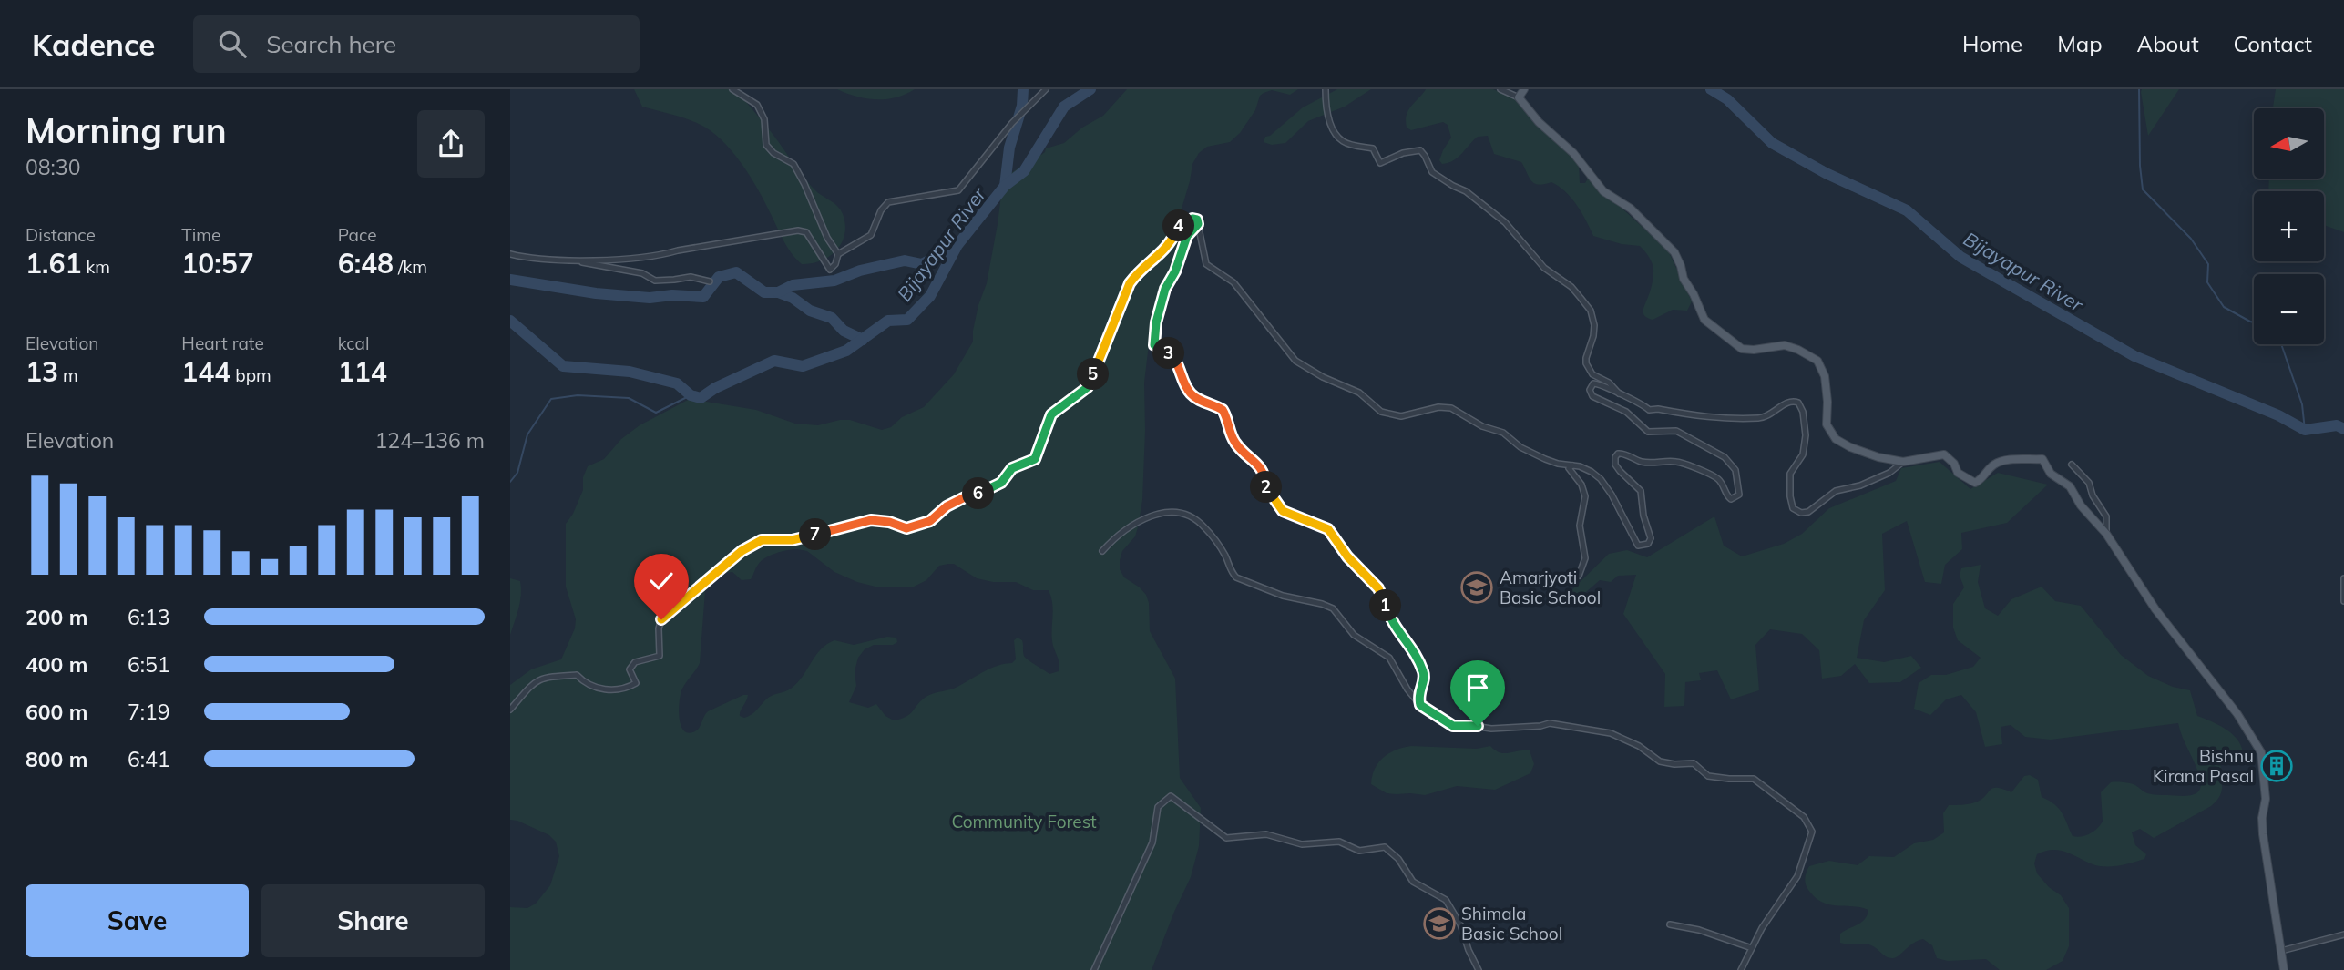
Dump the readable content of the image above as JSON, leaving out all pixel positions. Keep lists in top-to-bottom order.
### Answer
{
  "water": ["Bijayapur River"],
  "parks": ["Community Forest"],
  "places": {
    "school or university": ["Amarjyoti Basic School", "Shimala Basic School"],
    "building": ["Bishnu Kirana Pasal"]
  },
  "north": "left",
  "page": {
    "header": "Kadence",
    "search": "Search here",
    "nav": [
      "Home",
      "Map",
      "About",
      "Contact"
    ],
    "heading": ["Morning run", "08:30"],
    "map_buttons": ["+", "−"],
    "stats": [
      ["Distance", "1.61 km"],
      ["Time", "10:57"],
      ["Pace", "6:48 /km"],
      ["Elevation", "13 m"],
      ["Heart rate", "144 bpm"],
      ["kcal", "114"]
    ],
    "pins": [
      "4",
      "3",
      "5",
      "2",
      "6",
      "7",
      "1"
    ],
    "chart": ["Elevation", "124–136 m"],
    "list": [
      {
        "name": "200 m",
        "note": "6:13"
      },
      {
        "name": "400 m",
        "note": "6:51"
      },
      {
        "name": "600 m",
        "note": "7:19"
      },
      {
        "name": "800 m",
        "note": "6:41"
      }
    ],
    "buttons": ["Save", "Share"]
  }
}
